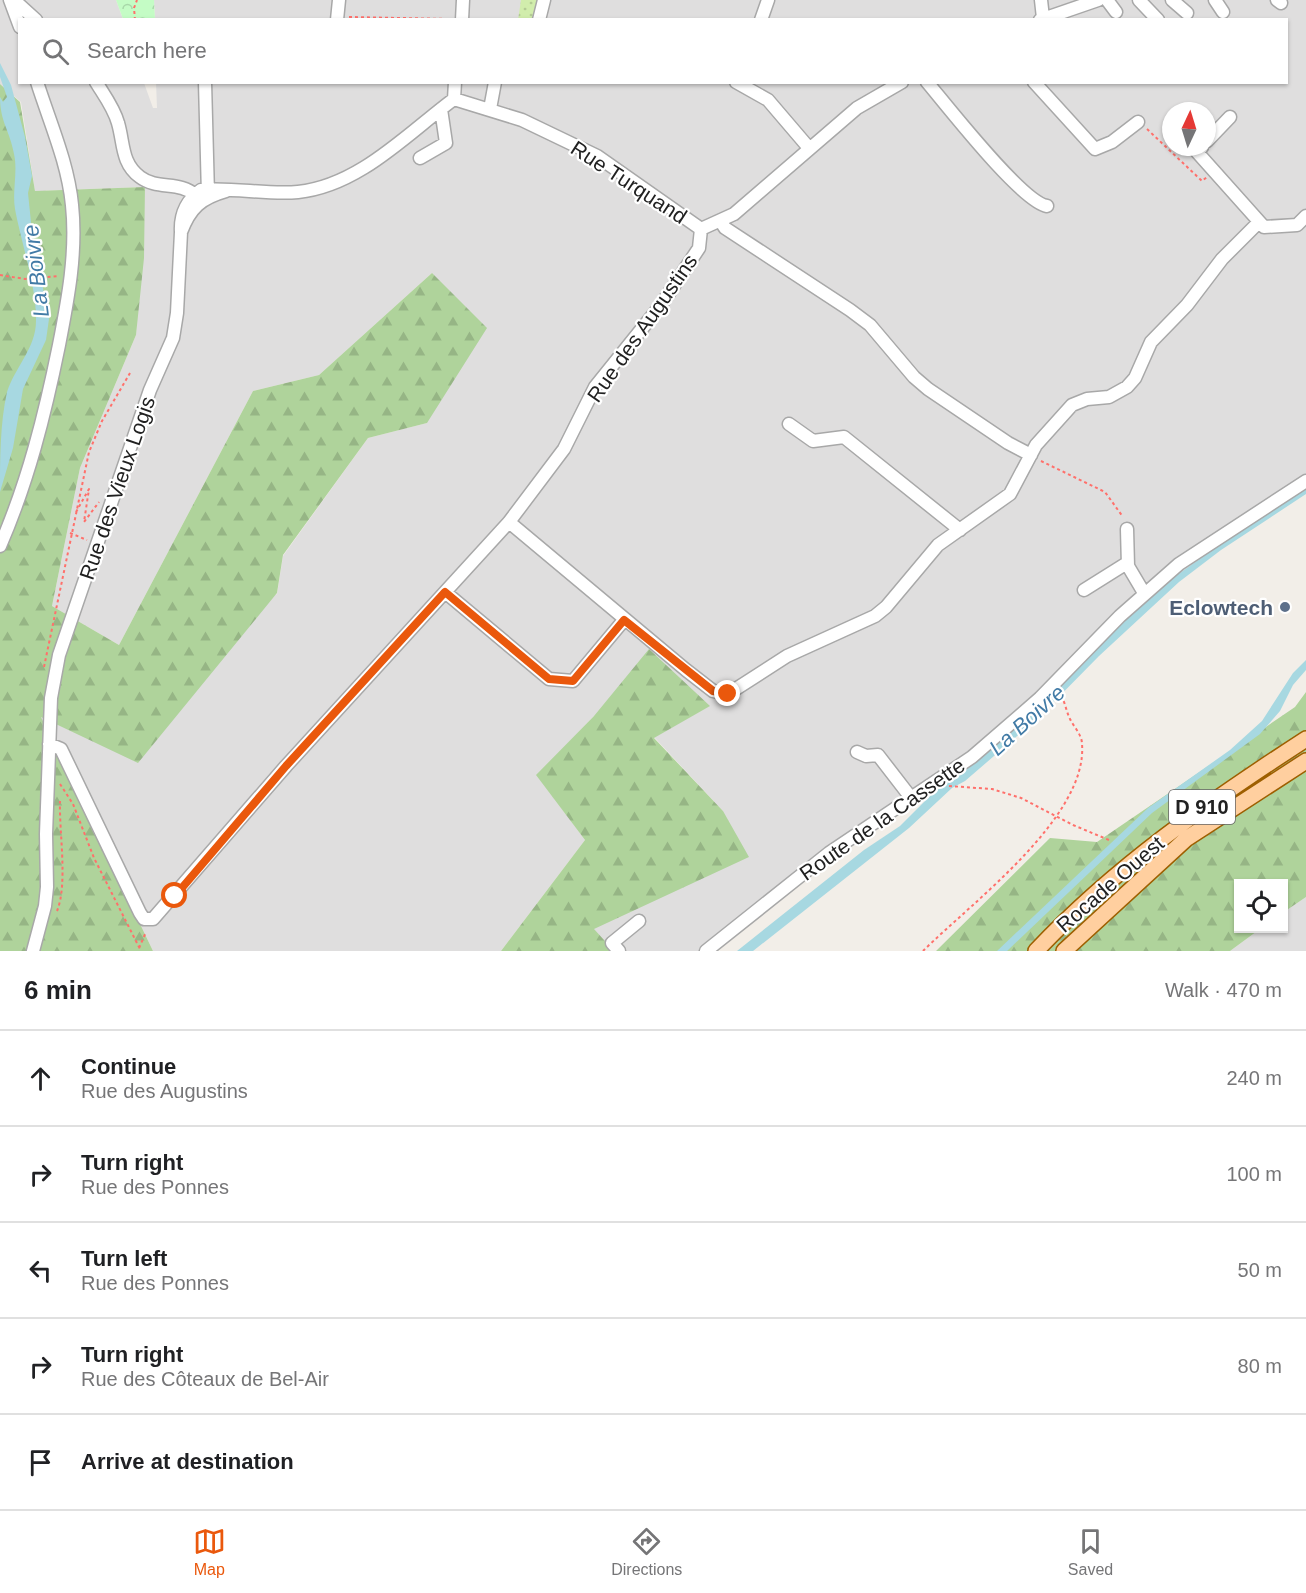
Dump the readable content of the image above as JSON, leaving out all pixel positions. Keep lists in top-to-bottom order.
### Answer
{
  "streets": {
    "main road": ["D 910", "Rocade Ouest"],
    "street": [
      "Rue Turquand",
      "Rue des Augustins",
      "Rue des Vieux Logis",
      "Route de la Cassette"
    ]
  },
  "crossings": [
    ["Rue Turquand", "Rue des Augustins"]
  ],
  "water": ["La Boivre"],
  "places": ["Eclowtech"],
  "north": "top",
  "page": {
    "search": "Search here",
    "heading": ["6 min", "Walk · 470 m"],
    "list": [
      ["Continue", "Rue des Augustins", "240 m"],
      ["Turn right", "Rue des Ponnes", "100 m"],
      ["Turn left", "Rue des Ponnes", "50 m"],
      ["Turn right", "Rue des Côteaux de Bel-Air", "80 m"],
      "Arrive at destination"
    ],
    "nav": ["Map", "Directions", "Saved"]
  }
}
